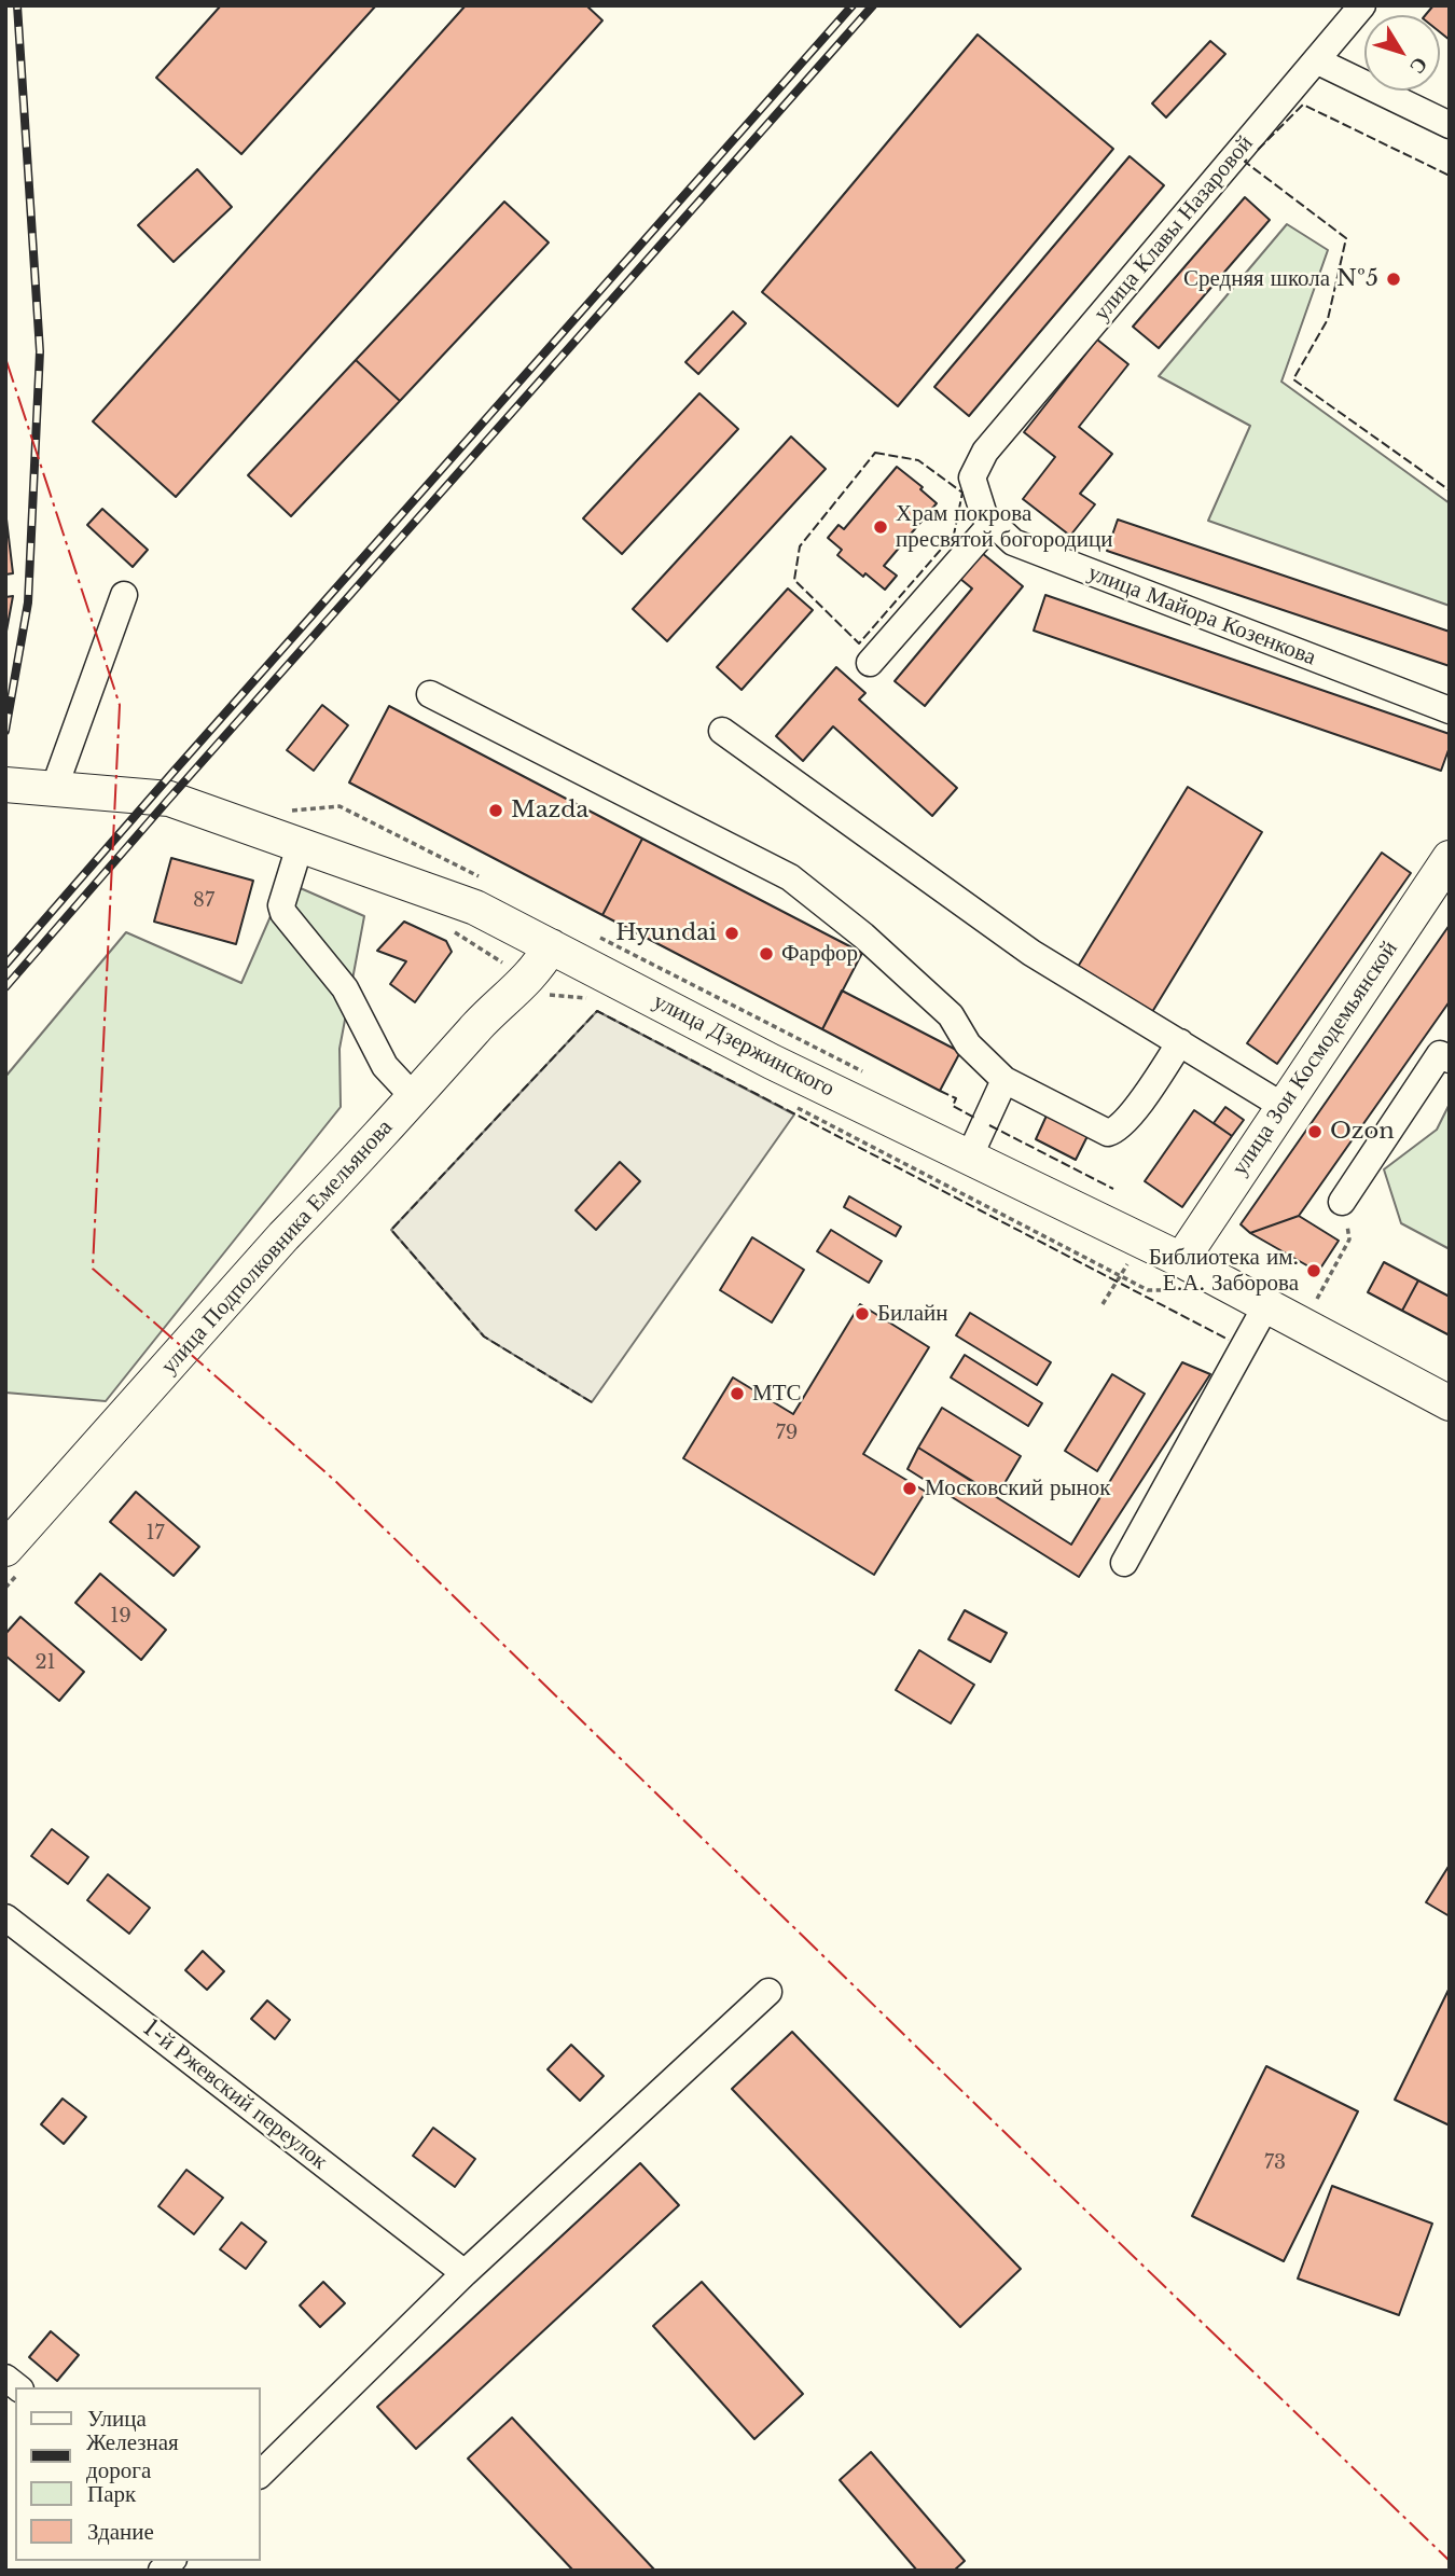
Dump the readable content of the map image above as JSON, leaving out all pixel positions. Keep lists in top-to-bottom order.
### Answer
{
  "streets": {
    "main road": ["улица Дзержинского", "улица Зои Космодемьянской", "улица Подполковника Емельянова"],
    "street": ["улица Клавы Назаровой", "улица Майора Козенкова", "1-й Ржевский переулок"]
  },
  "crossings": [
    ["улица Клавы Назаровой", "улица Майора Козенкова"],
    ["улица Дзержинского", "улица Зои Космодемьянской"],
    ["улица Дзержинского", "улица Подполковника Емельянова"]
  ],
  "places": [
    "Средняя школа №5",
    "Храм покрова пресвятой богородици",
    "Mazda",
    "Hyundai",
    "Фарфор",
    "Ozon",
    "Библиотека им. Е.А. Заборова",
    "Билайн",
    "МТС",
    "Московский рынок"
  ],
  "house_numbers": [
    "87",
    "79",
    "17",
    "19",
    "21",
    "73"
  ],
  "legend": [
    "Улица",
    "Железная дорога",
    "Парк",
    "Здание"
  ],
  "north": "bottom right"
}
